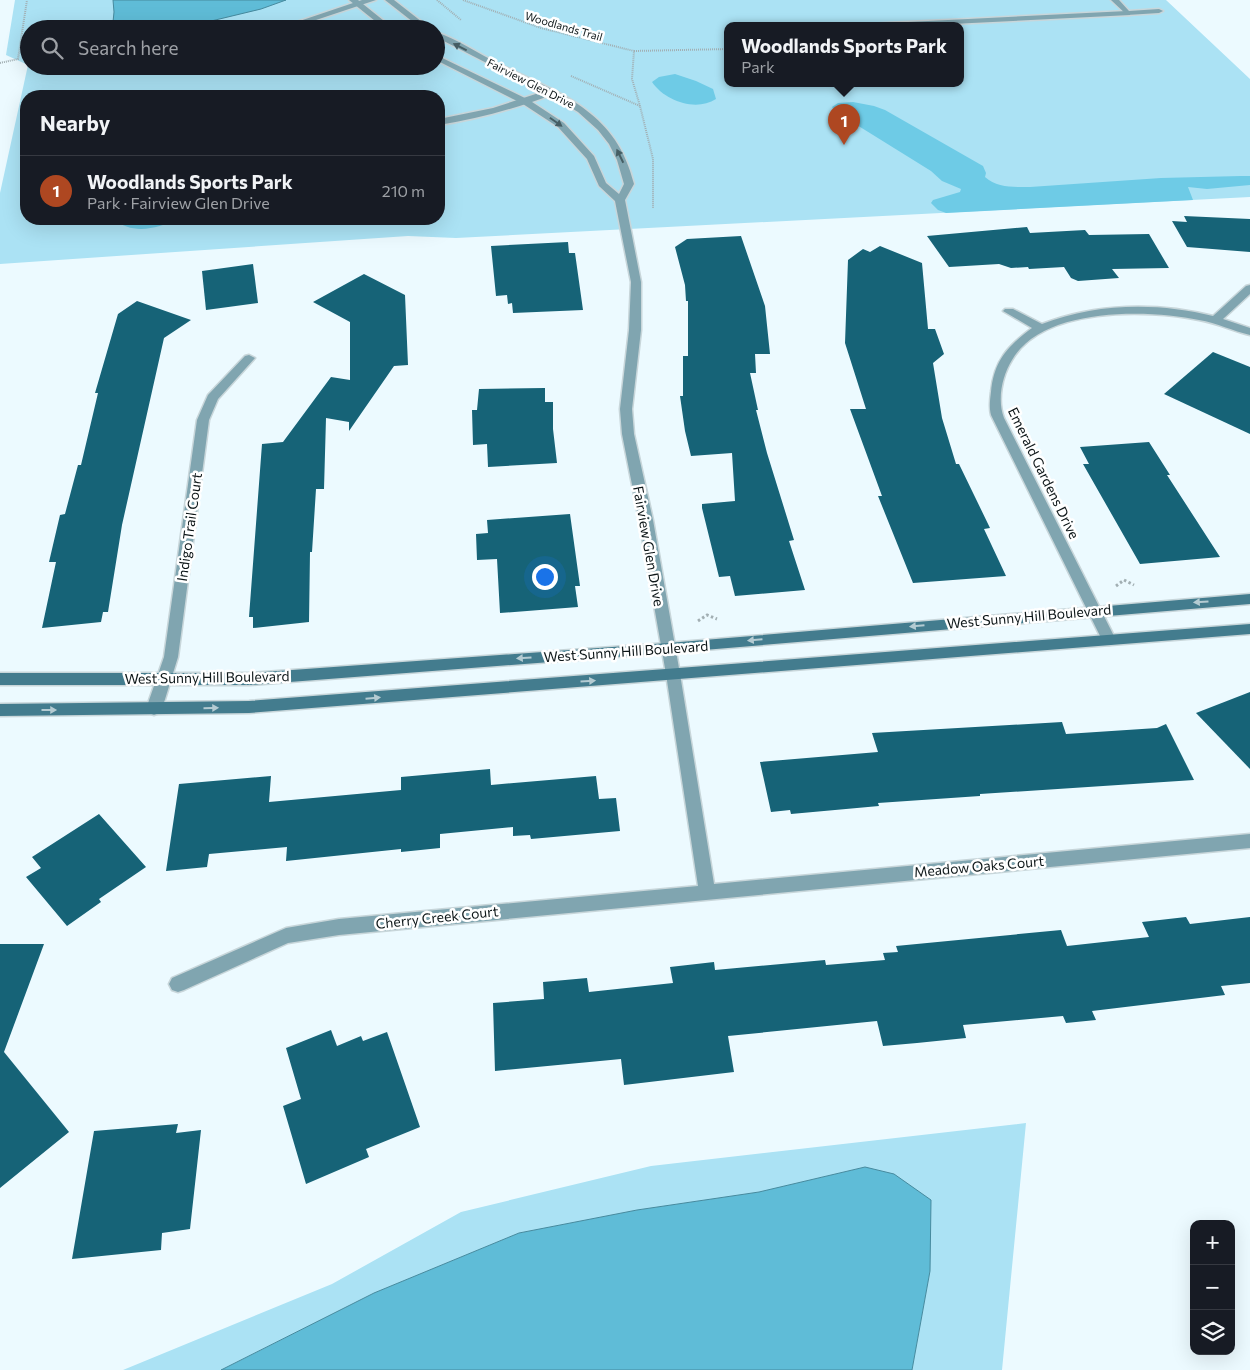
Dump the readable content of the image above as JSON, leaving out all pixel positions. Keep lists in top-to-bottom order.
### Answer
{
  "streets": {
    "street": [
      "Fairview Glen Drive",
      "Emerald Gardens Drive",
      "Indigo Trail Court",
      "West Sunny Hill Boulevard",
      "Meadow Oaks Court",
      "Cherry Creek Court"
    ],
    "path": ["Woodlands Trail"]
  },
  "crossings": [
    ["Fairview Glen Drive", "West Sunny Hill Boulevard"],
    ["Fairview Glen Drive", "Meadow Oaks Court"],
    ["Fairview Glen Drive", "Cherry Creek Court"],
    ["Emerald Gardens Drive", "West Sunny Hill Boulevard"],
    ["Indigo Trail Court", "West Sunny Hill Boulevard"],
    ["Meadow Oaks Court", "Cherry Creek Court"]
  ],
  "page": {
    "search": "Search here",
    "popup": ["Woodlands Sports Park", "Park"],
    "heading": "Nearby",
    "pins": "1",
    "list": [
      {
        "mark": "1",
        "name": "Woodlands Sports Park",
        "note": "Park · Fairview Glen Drive",
        "value": "210 m"
      }
    ],
    "map_buttons": ["+", "−"]
  }
}
